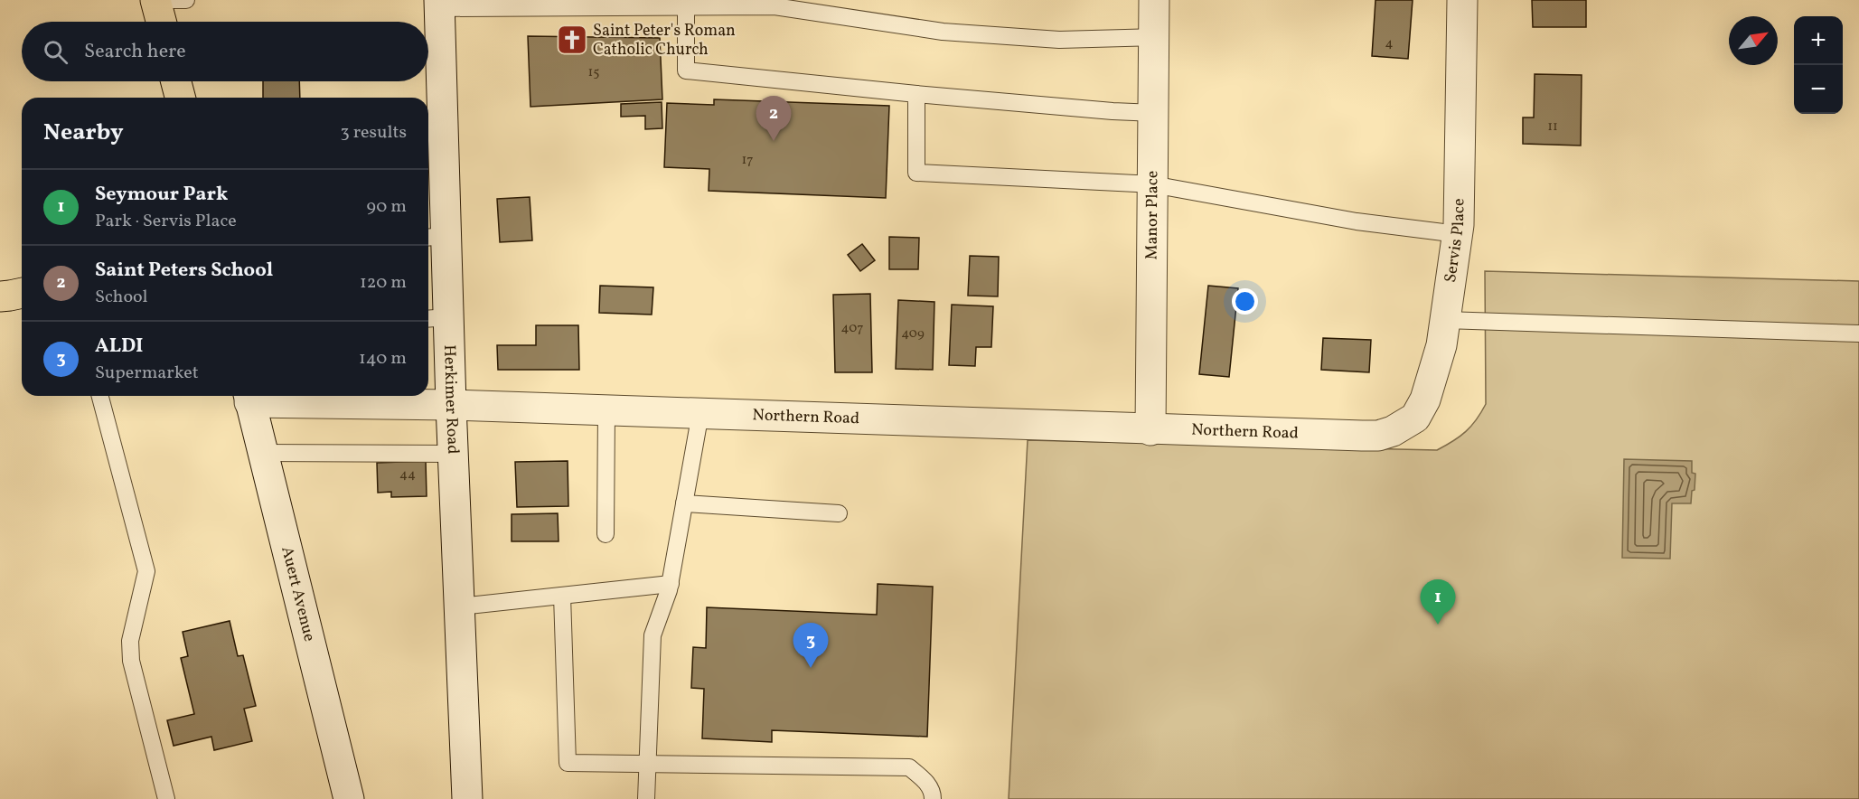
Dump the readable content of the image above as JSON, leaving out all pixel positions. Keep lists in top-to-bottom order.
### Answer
{
  "streets": {
    "street": [
      "Manor Place",
      "Servis Place",
      "Herkimer Road",
      "Northern Road",
      "Auert Avenue"
    ]
  },
  "crossings": [
    ["Manor Place", "Northern Road"],
    ["Servis Place", "Northern Road"],
    ["Herkimer Road", "Northern Road"],
    ["Northern Road", "Auert Avenue"]
  ],
  "places": {
    "church": ["Saint Peter's Roman Catholic Church"]
  },
  "house_numbers": [
    "4",
    "15",
    "11",
    "17",
    "407",
    "409",
    "44"
  ],
  "north": "top right",
  "page": {
    "map_buttons": ["+", "−"],
    "search": "Search here",
    "pins": ["2", "1", "3"],
    "heading": ["Nearby", "3 results"],
    "list": [
      {
        "mark": "1",
        "name": "Seymour Park",
        "note": "Park · Servis Place",
        "value": "90 m"
      },
      {
        "mark": "2",
        "name": "Saint Peters School",
        "note": "School",
        "value": "120 m"
      },
      {
        "mark": "3",
        "name": "ALDI",
        "note": "Supermarket",
        "value": "140 m"
      }
    ]
  }
}
